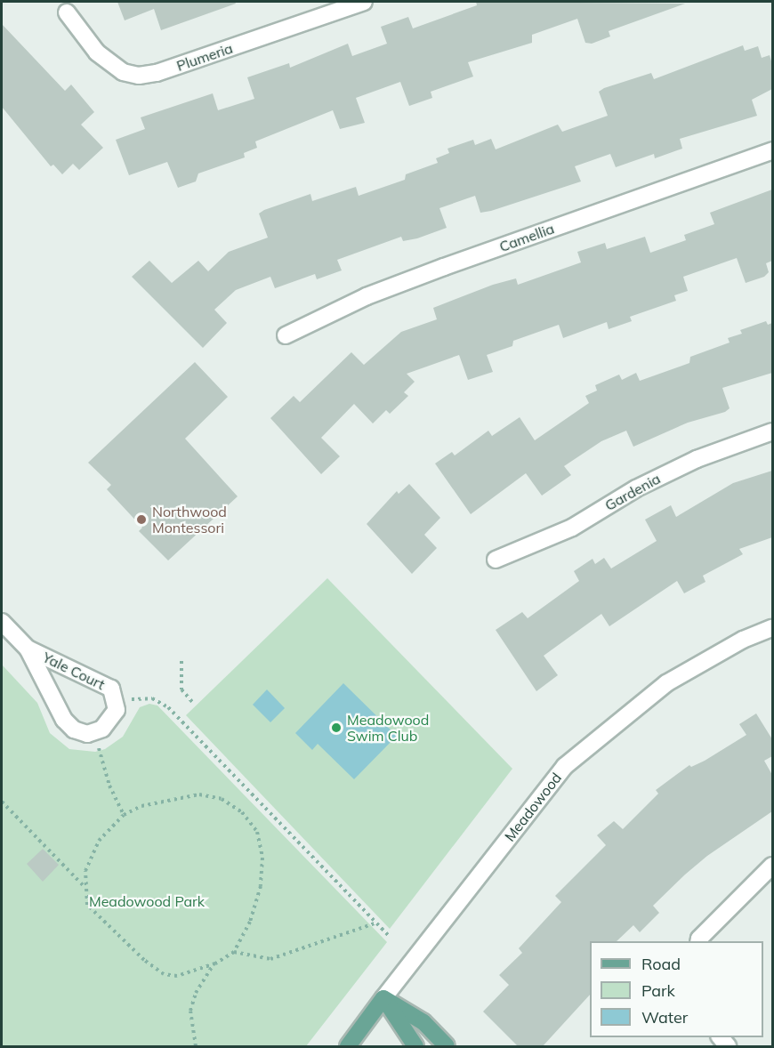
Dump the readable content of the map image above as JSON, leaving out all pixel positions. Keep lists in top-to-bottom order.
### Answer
{
  "streets": {
    "main road": ["Meadowood"],
    "street": [
      "Plumeria",
      "Camellia",
      "Gardenia",
      "Yale Court"
    ]
  },
  "parks": ["Meadowood Park"],
  "places": ["Northwood Montessori", "Meadowood Swim Club"],
  "legend": ["Road", "Park", "Water"]
}
